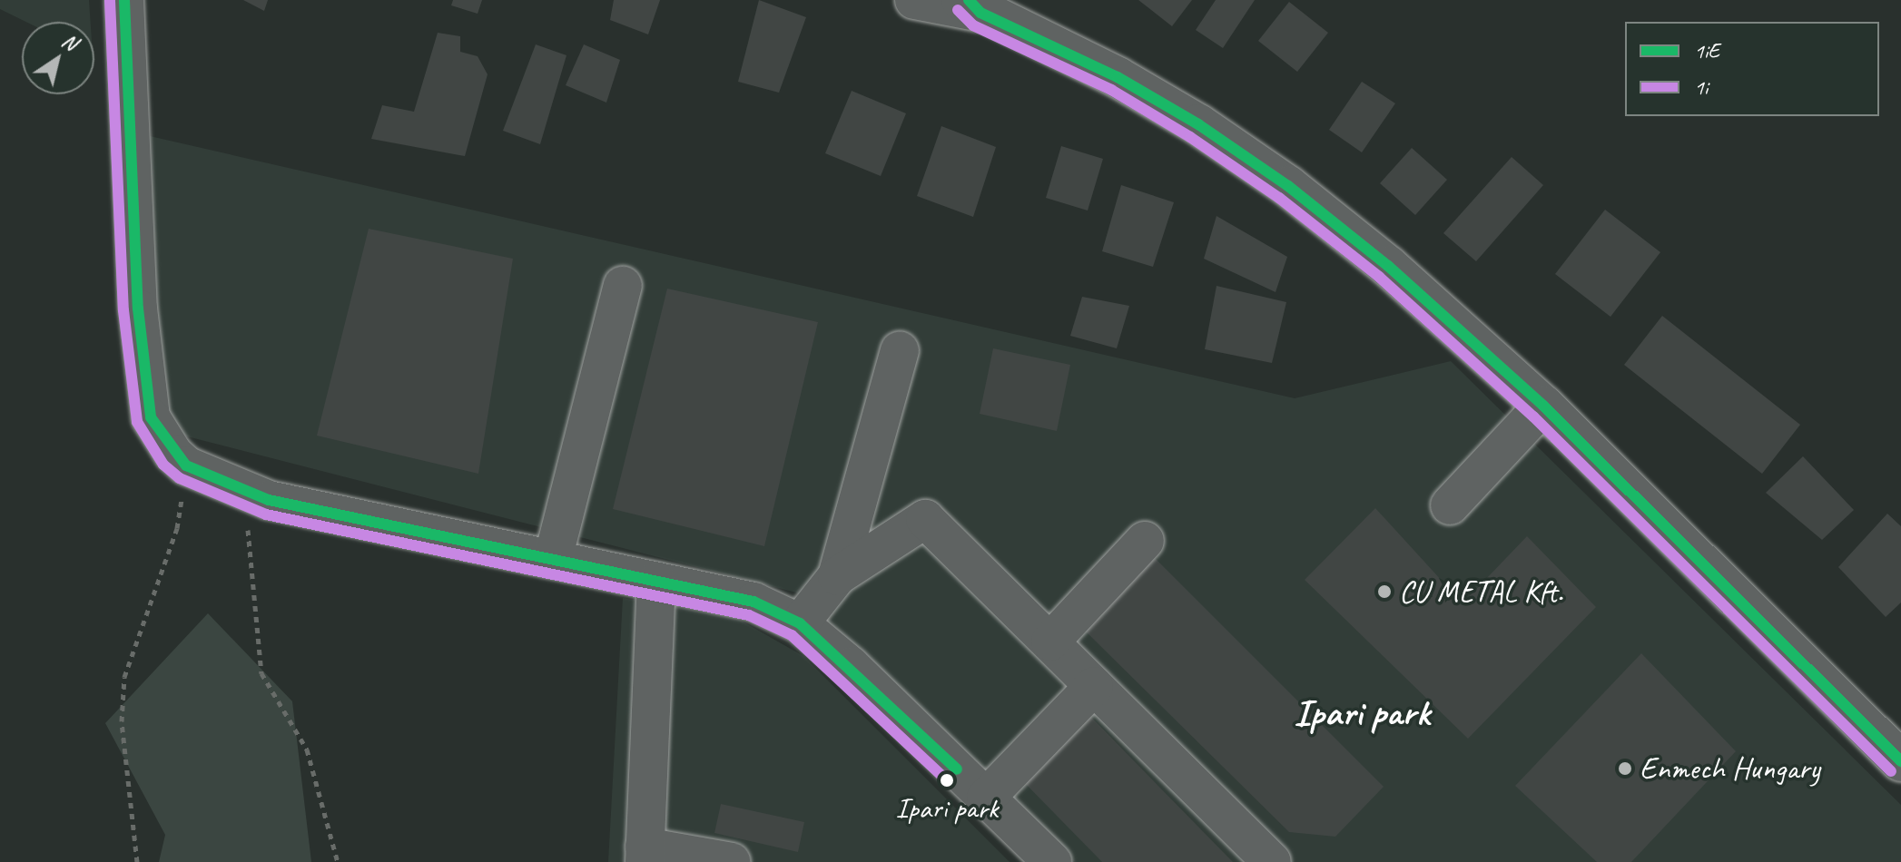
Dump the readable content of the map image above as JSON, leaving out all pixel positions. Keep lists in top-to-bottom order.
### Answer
{
  "districts": ["Ipari park"],
  "places": ["CU METAL Kft.", "Enmech Hungary", "Ipari park"],
  "lines": ["transit line 1iE", "transit line 1i"],
  "legend": ["1iE", "1i"],
  "north": "top right"
}
